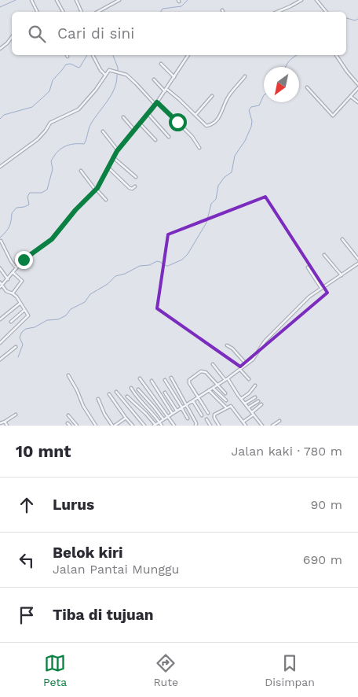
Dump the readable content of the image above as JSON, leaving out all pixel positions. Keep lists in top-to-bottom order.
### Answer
{
  "north": "bottom left",
  "page": {
    "search": "Cari di sini",
    "heading": ["10 mnt", "Jalan kaki · 780 m"],
    "list": [
      ["Lurus", "90 m"],
      ["Belok kiri", "Jalan Pantai Munggu", "690 m"],
      "Tiba di tujuan"
    ],
    "nav": ["Peta", "Rute", "Disimpan"]
  }
}
